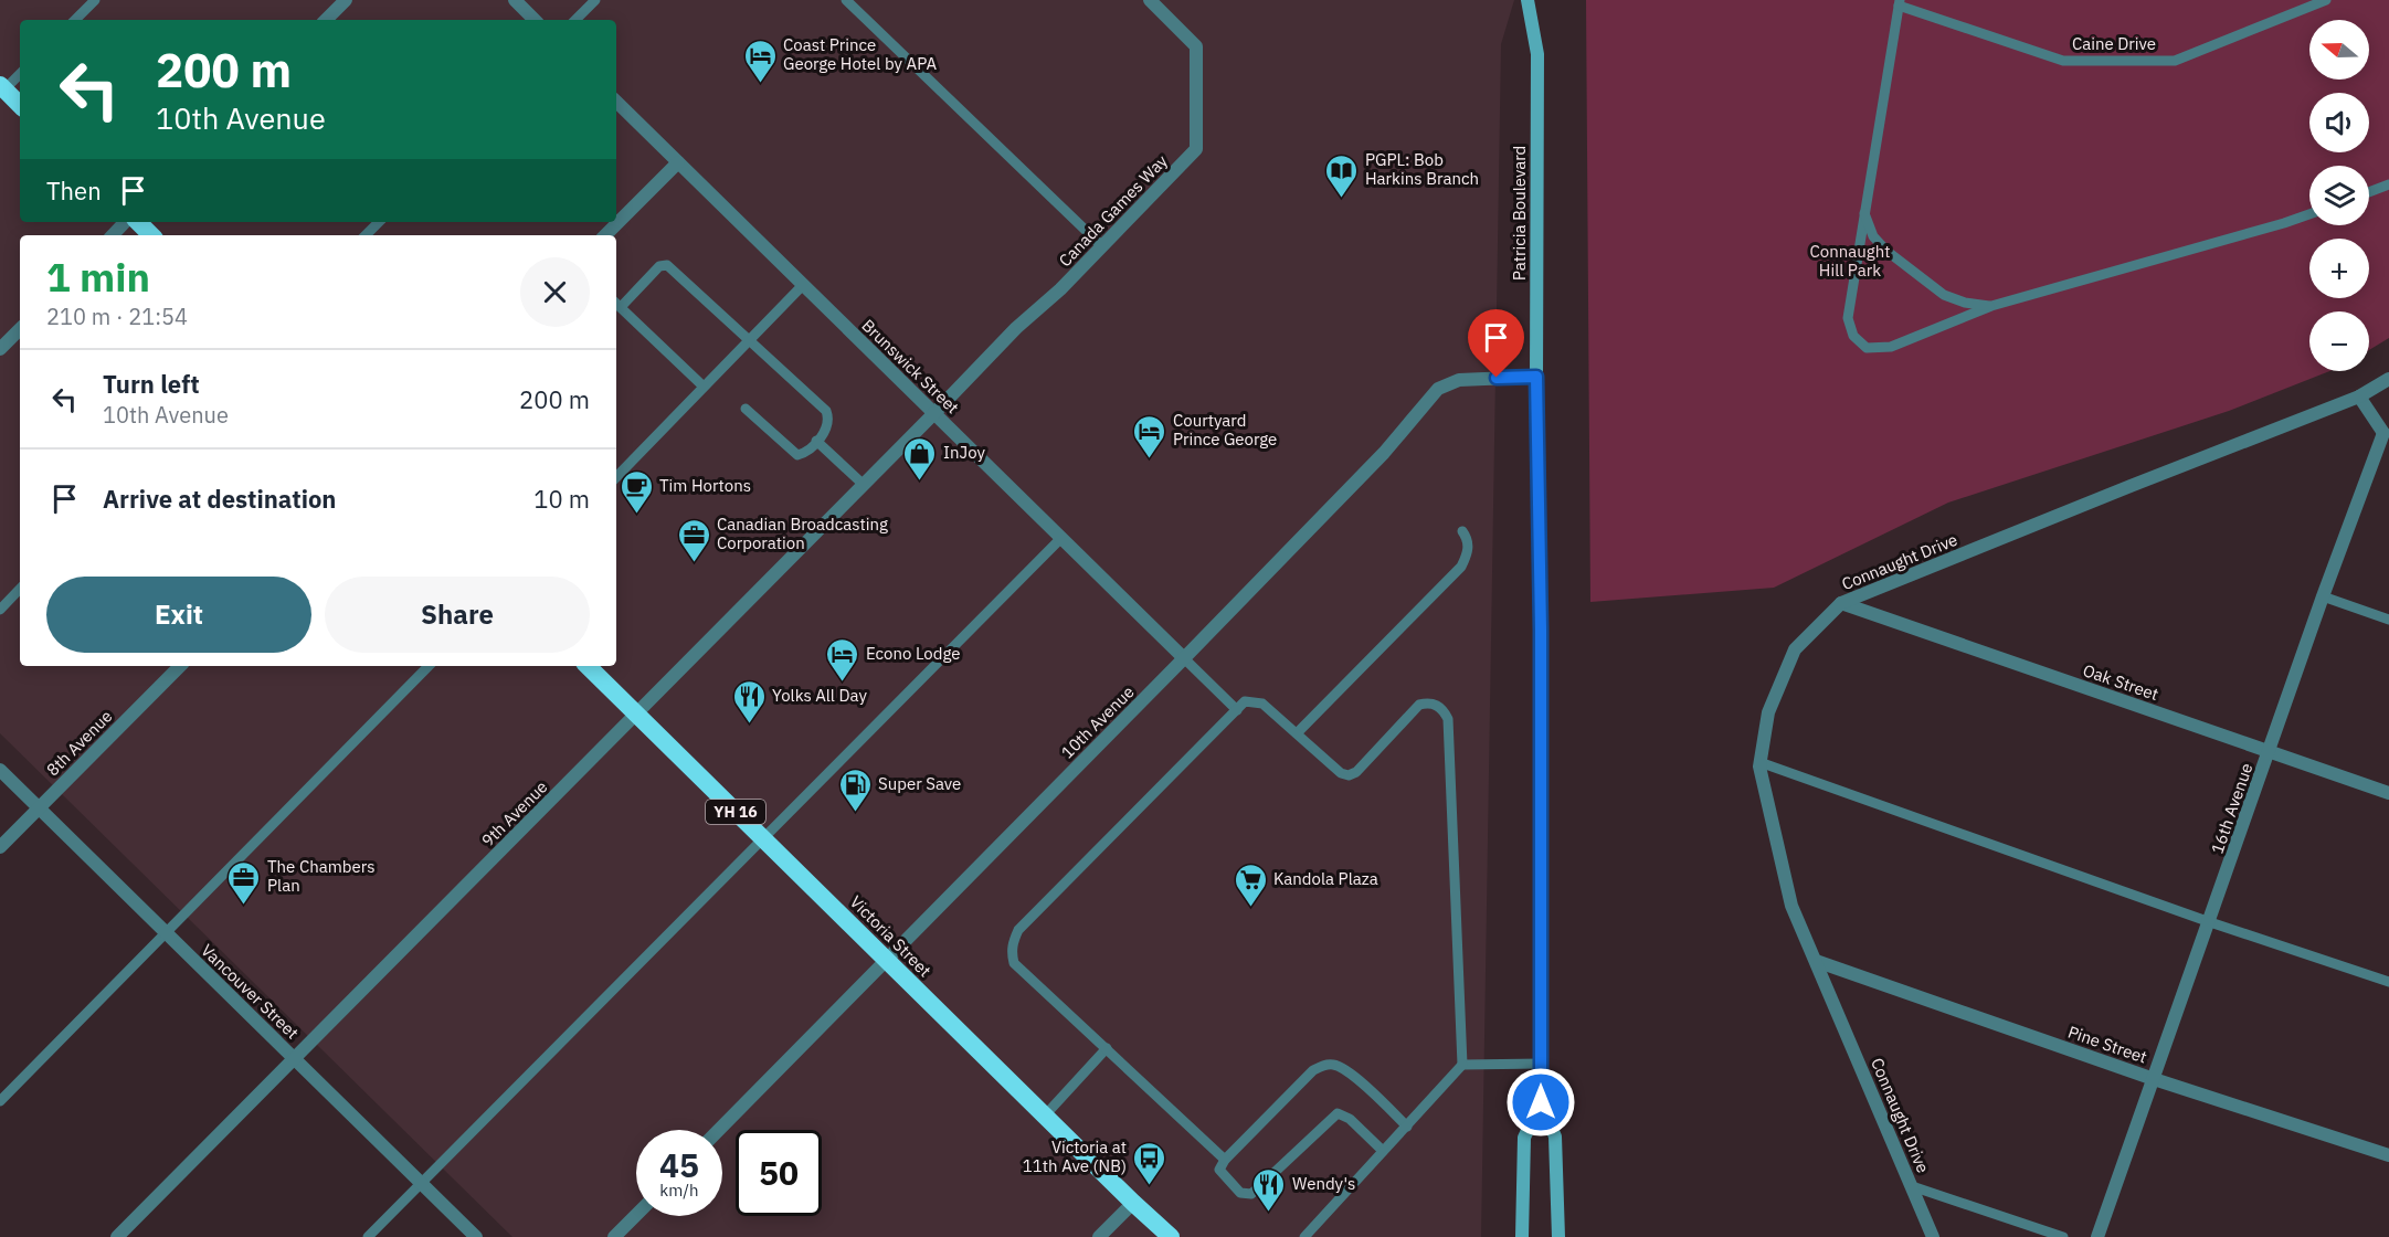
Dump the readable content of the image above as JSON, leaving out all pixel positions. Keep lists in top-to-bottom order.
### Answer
{
  "streets": {
    "highway": ["YH 16", "Victoria Street"],
    "main road": ["Patricia Boulevard"],
    "street": [
      "Canada Games Way",
      "Brunswick Street",
      "Connaught Drive",
      "Oak Street",
      "10th Avenue",
      "8th Avenue",
      "16th Avenue",
      "9th Avenue",
      "Vancouver Street",
      "Pine Street"
    ],
    "lane": ["Caine Drive"]
  },
  "crossings": [
    ["Canada Games Way", "Brunswick Street"],
    ["Canada Games Way", "9th Avenue"],
    ["Patricia Boulevard", "10th Avenue"],
    ["Brunswick Street", "10th Avenue"],
    ["Brunswick Street", "9th Avenue"],
    ["Connaught Drive", "Oak Street"],
    ["Connaught Drive", "16th Avenue"],
    ["Connaught Drive", "Pine Street"],
    ["Oak Street", "16th Avenue"],
    ["10th Avenue", "Victoria Street"],
    ["8th Avenue", "Vancouver Street"],
    ["16th Avenue", "Pine Street"],
    ["9th Avenue", "Victoria Street"],
    ["9th Avenue", "Vancouver Street"]
  ],
  "parks": ["Connaught Hill Park"],
  "places": {
    "hotel": ["Coast Prince George Hotel by APA", "Courtyard Prince George", "Econo Lodge"],
    "library": ["PGPL: Bob Harkins Branch"],
    "shop": ["InJoy"],
    "cafe": ["Tim Hortons"],
    "office": ["Canadian Broadcasting Corporation", "The Chambers Plan"],
    "restaurant": ["Yolks All Day", "Wendy's"],
    "fuel station": ["Super Save"],
    "supermarket": ["Kandola Plaza"],
    "bus stop": ["Victoria at 11th Ave (NB)"]
  },
  "north": "left",
  "page": {
    "map_buttons": ["+", "−"],
    "turn": ["200 m", "10th Avenue"],
    "then": "Then",
    "heading": ["1 min", "210 m · 21:54"],
    "list": [
      {
        "name": "Turn left",
        "note": "10th Avenue",
        "value": "200 m"
      },
      {
        "name": "Arrive at destination",
        "value": "10 m"
      }
    ],
    "buttons": ["Exit", "Share"],
    "speed": "45 km/h",
    "limit": "50"
  }
}
